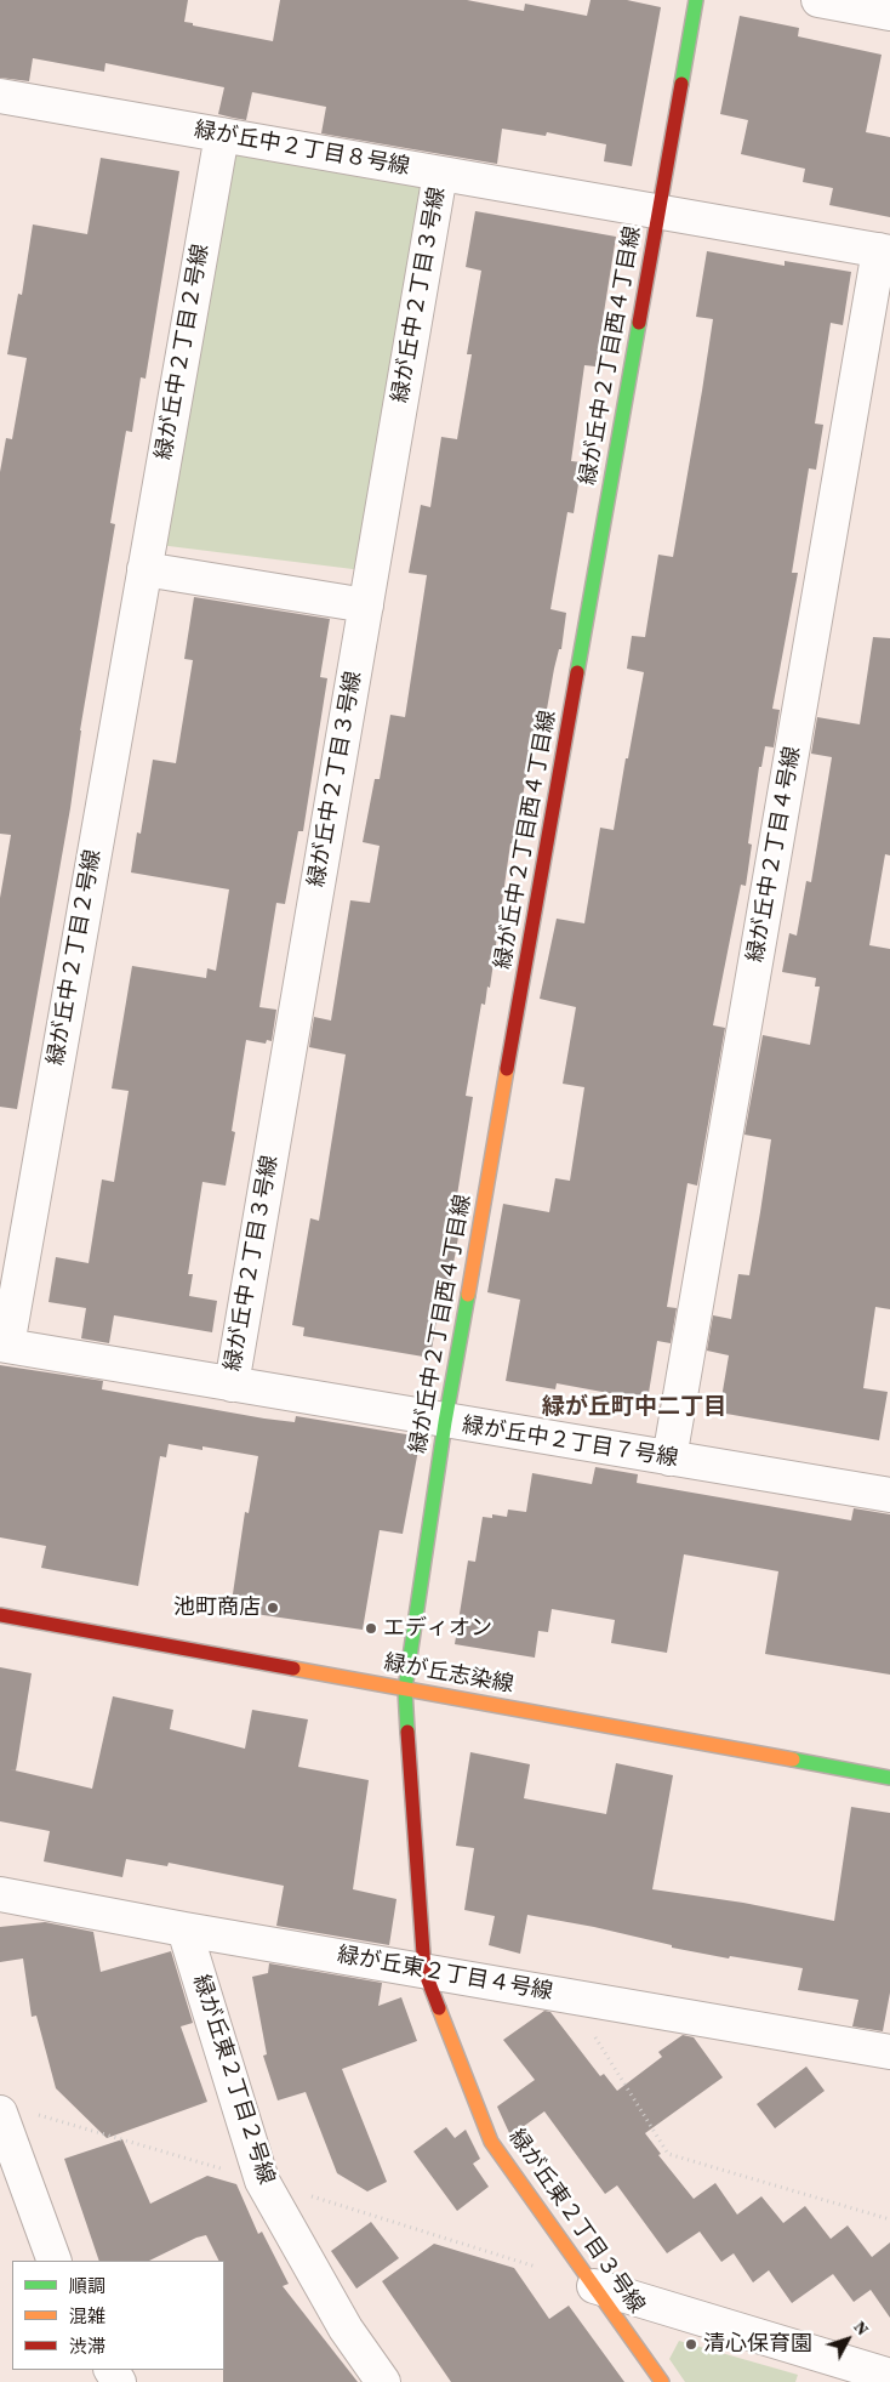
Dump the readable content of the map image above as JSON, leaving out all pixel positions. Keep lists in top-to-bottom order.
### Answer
{
  "streets": {
    "street": [
      "緑が丘中２丁目８号線",
      "緑が丘中２丁目３号線",
      "緑が丘中２丁目２号線",
      "緑が丘中２丁目西４丁目線",
      "緑が丘中２丁目４号線",
      "緑が丘中２丁目７号線",
      "緑が丘志染線",
      "緑が丘東２丁目４号線",
      "緑が丘東２丁目２号線",
      "緑が丘東２丁目３号線"
    ]
  },
  "crossings": [
    ["緑が丘中２丁目８号線", "緑が丘中２丁目３号線"],
    ["緑が丘中２丁目８号線", "緑が丘中２丁目２号線"],
    ["緑が丘中２丁目８号線", "緑が丘中２丁目西４丁目線"],
    ["緑が丘中２丁目８号線", "緑が丘中２丁目４号線"],
    ["緑が丘中２丁目３号線", "緑が丘中２丁目７号線"],
    ["緑が丘中２丁目２号線", "緑が丘中２丁目７号線"],
    ["緑が丘中２丁目西４丁目線", "緑が丘中２丁目７号線"],
    ["緑が丘中２丁目西４丁目線", "緑が丘志染線"],
    ["緑が丘中２丁目西４丁目線", "緑が丘東２丁目３号線"],
    ["緑が丘中２丁目４号線", "緑が丘中２丁目７号線"],
    ["緑が丘志染線", "緑が丘東２丁目３号線"],
    ["緑が丘東２丁目４号線", "緑が丘東２丁目２号線"],
    ["緑が丘東２丁目４号線", "緑が丘東２丁目３号線"]
  ],
  "districts": ["緑が丘町中二丁目"],
  "places": ["池町商店", "エディオン", "清心保育園"],
  "legend": ["順調", "混雑", "渋滞"],
  "north": "top right"
}
